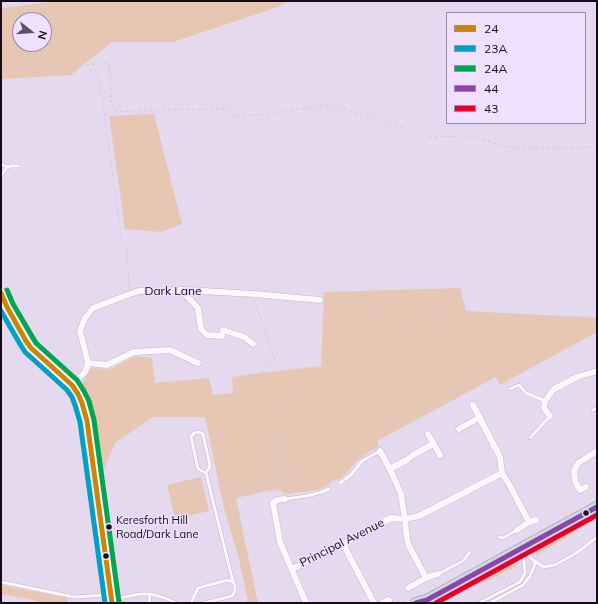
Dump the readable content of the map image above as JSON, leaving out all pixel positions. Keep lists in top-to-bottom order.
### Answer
{
  "streets": {
    "street": ["Dark Lane", "Principal Avenue"]
  },
  "places": ["Keresforth Hill Road/Dark Lane"],
  "lines": [
    "transit line 24A",
    "transit line 24",
    "transit line 23A",
    "transit line 44",
    "transit line 43"
  ],
  "legend": [
    "24",
    "23A",
    "24A",
    "44",
    "43"
  ],
  "north": "right"
}
